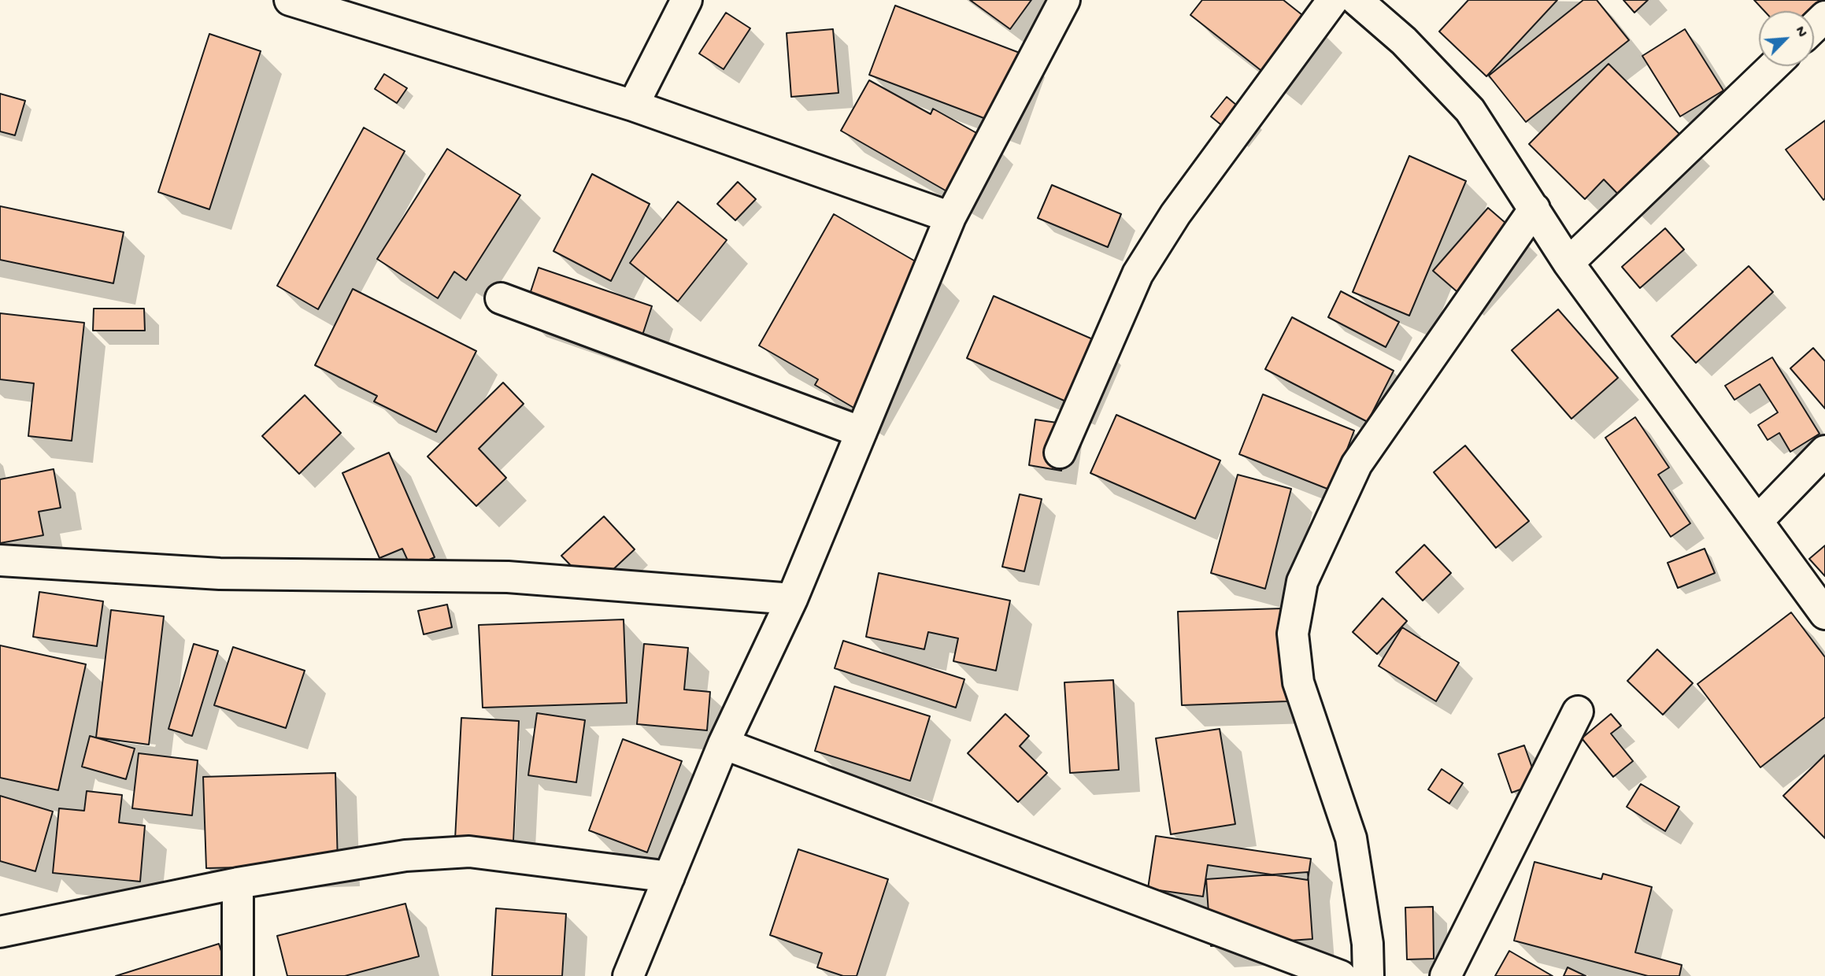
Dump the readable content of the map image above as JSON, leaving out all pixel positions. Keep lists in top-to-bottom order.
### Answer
{
  "north": "top right"
}
